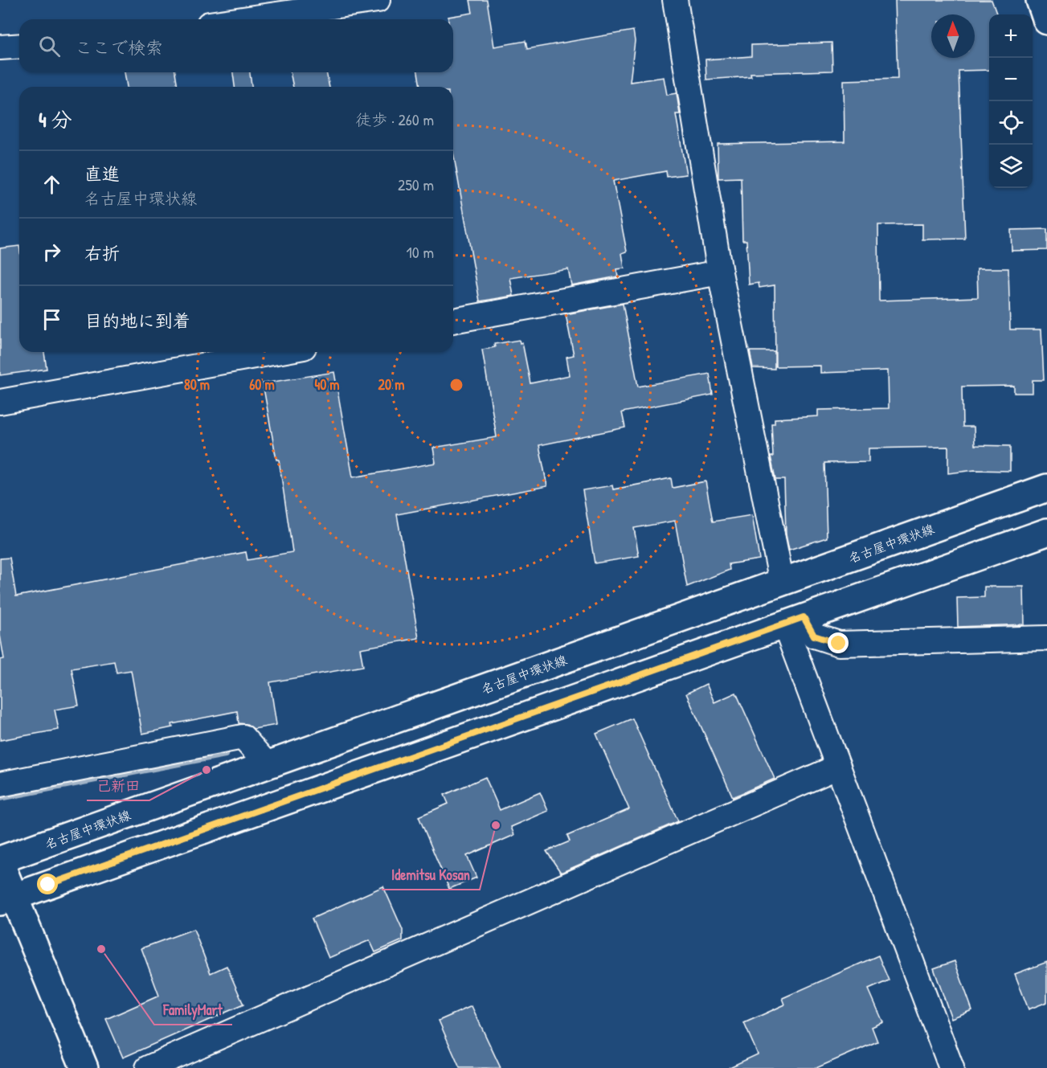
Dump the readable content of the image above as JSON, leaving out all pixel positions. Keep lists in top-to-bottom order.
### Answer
{
  "streets": {
    "main road": ["名古屋中環状線"]
  },
  "places": ["己新田", "Idemitsu Kosan", "FamilyMart"],
  "north": "top",
  "page": {
    "map_buttons": ["+", "−"],
    "search": "ここで検索",
    "heading": ["4 分", "徒歩 · 260 m"],
    "list": [
      ["直進", "名古屋中環状線", "250 m"],
      ["右折", "10 m"],
      "目的地に到着"
    ]
  },
  "rings": [
    "80 m",
    "60 m",
    "40 m",
    "20 m"
  ]
}
